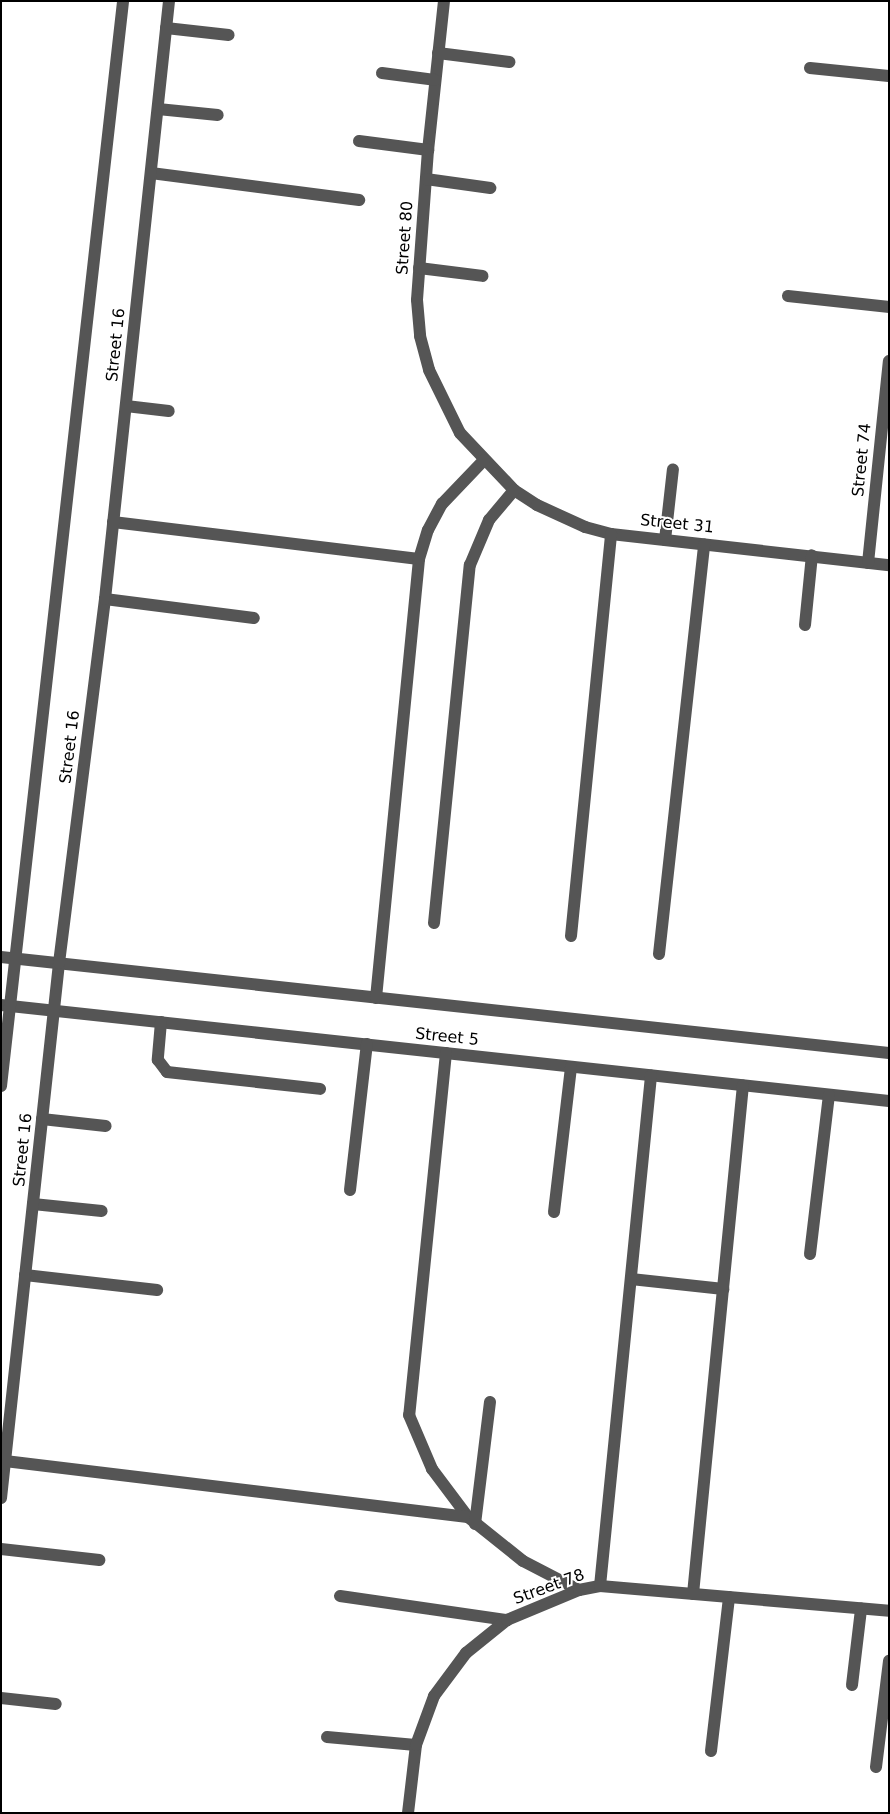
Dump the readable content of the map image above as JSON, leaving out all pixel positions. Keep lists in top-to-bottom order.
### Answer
{
  "streets": {
    "street": [
      "Street 80",
      "Street 16",
      "Street 74",
      "Street 31",
      "Street 5",
      "Street 78"
    ]
  },
  "crossings": [
    ["Street 80", "Street 31"],
    ["Street 16", "Street 5"],
    ["Street 74", "Street 31"]
  ]
}
